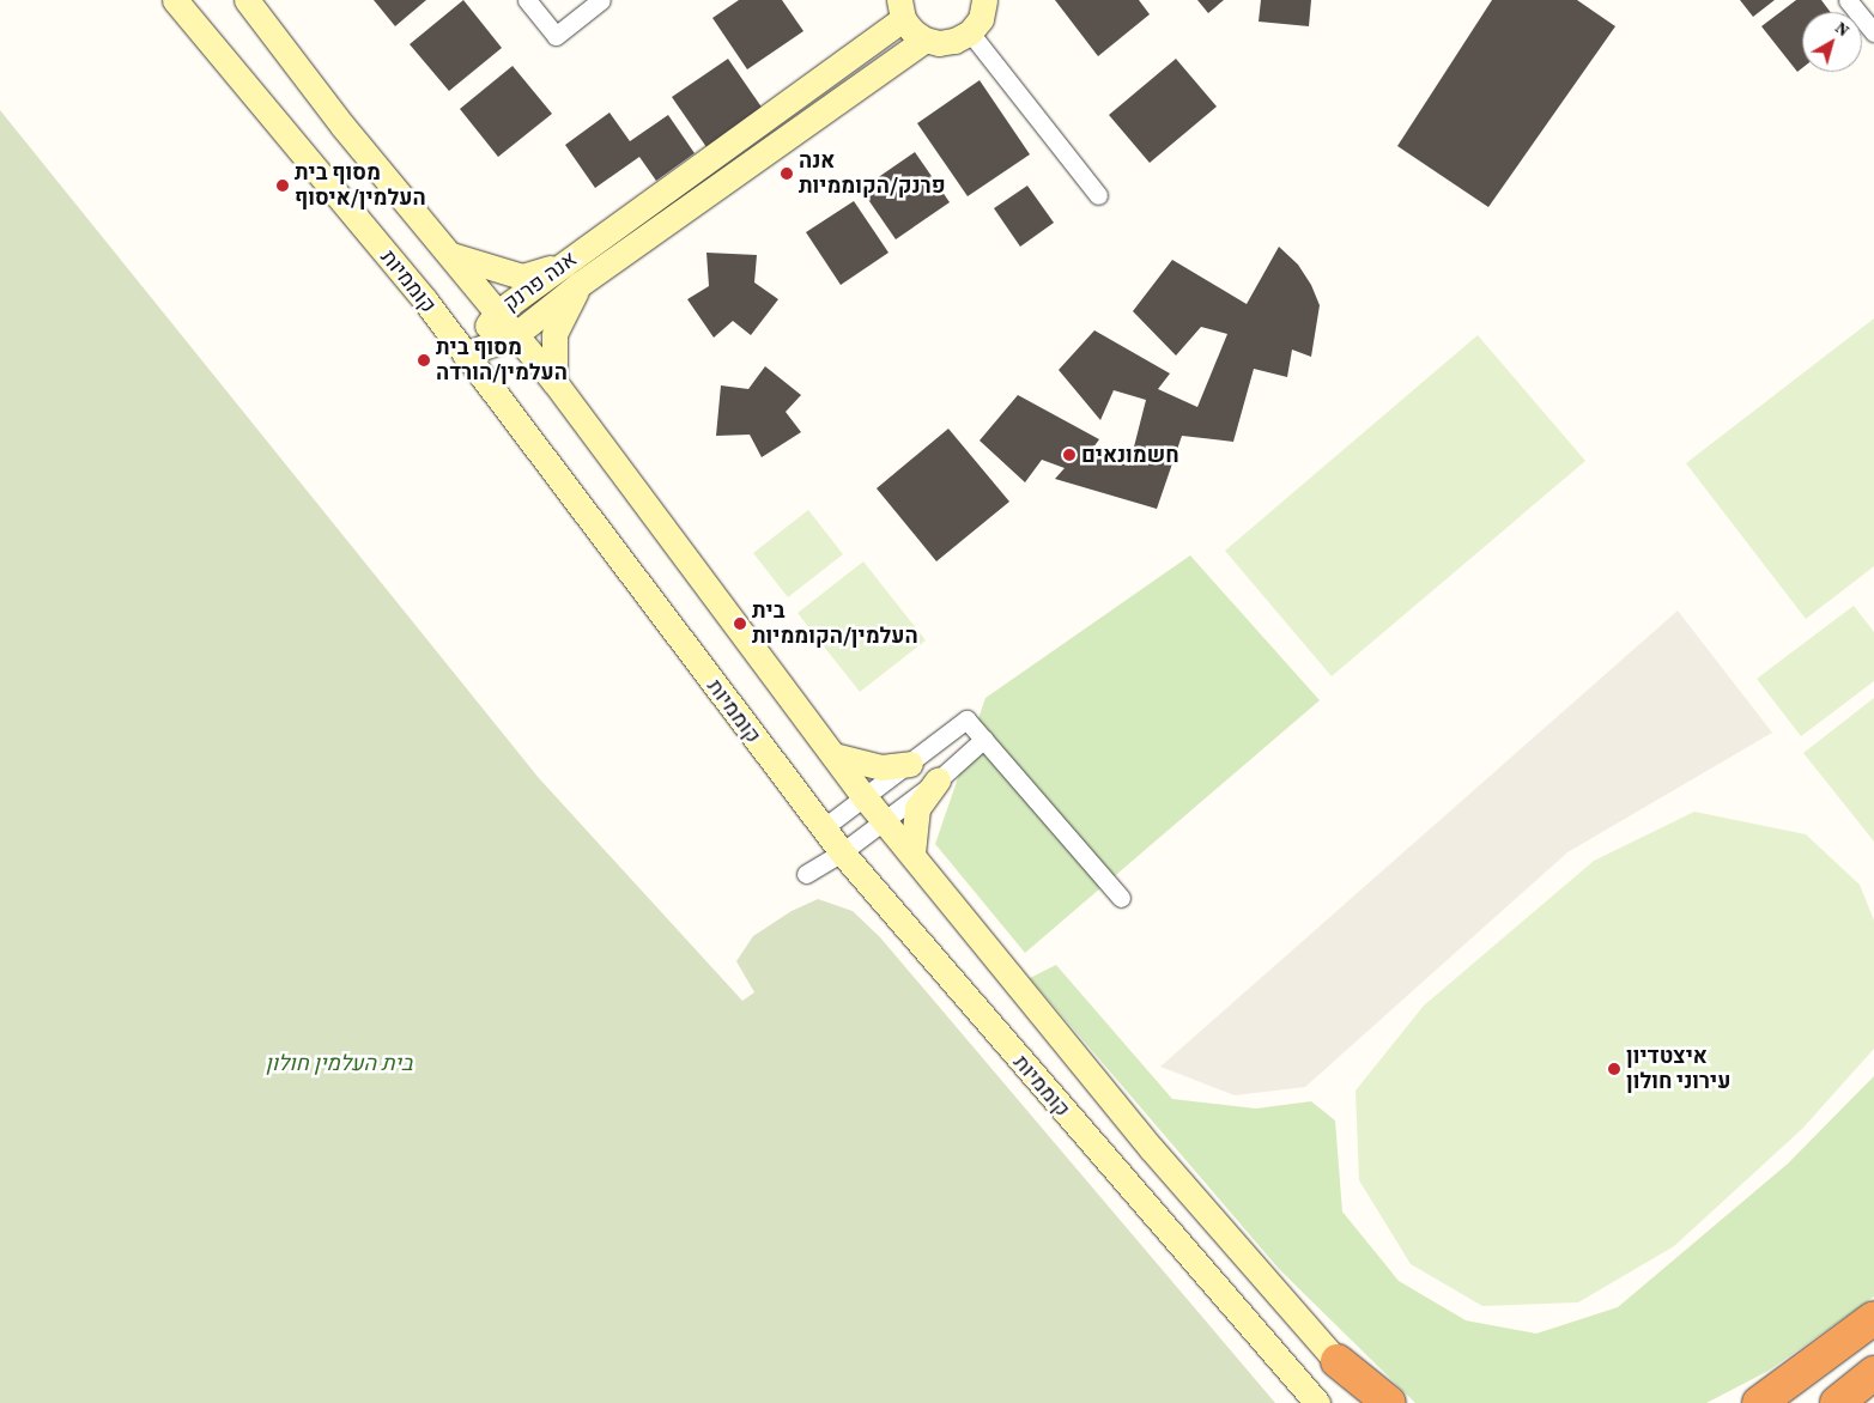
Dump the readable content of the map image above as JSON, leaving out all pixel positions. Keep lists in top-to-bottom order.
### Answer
{
  "streets": {
    "main road": ["קוממיות", "אנה פרנק"]
  },
  "crossings": [
    ["קוממיות", "אנה פרנק"]
  ],
  "parks": ["בית העלמין חולון"],
  "places": [
    "אנה פרנק/הקוממיות",
    "מסוף בית העלמין/איסוף",
    "מסוף בית העלמין/הורדה",
    "חשמונאים",
    "בית העלמין/הקוממיות",
    "איצטדיון עירוני חולון"
  ],
  "north": "top right"
}
